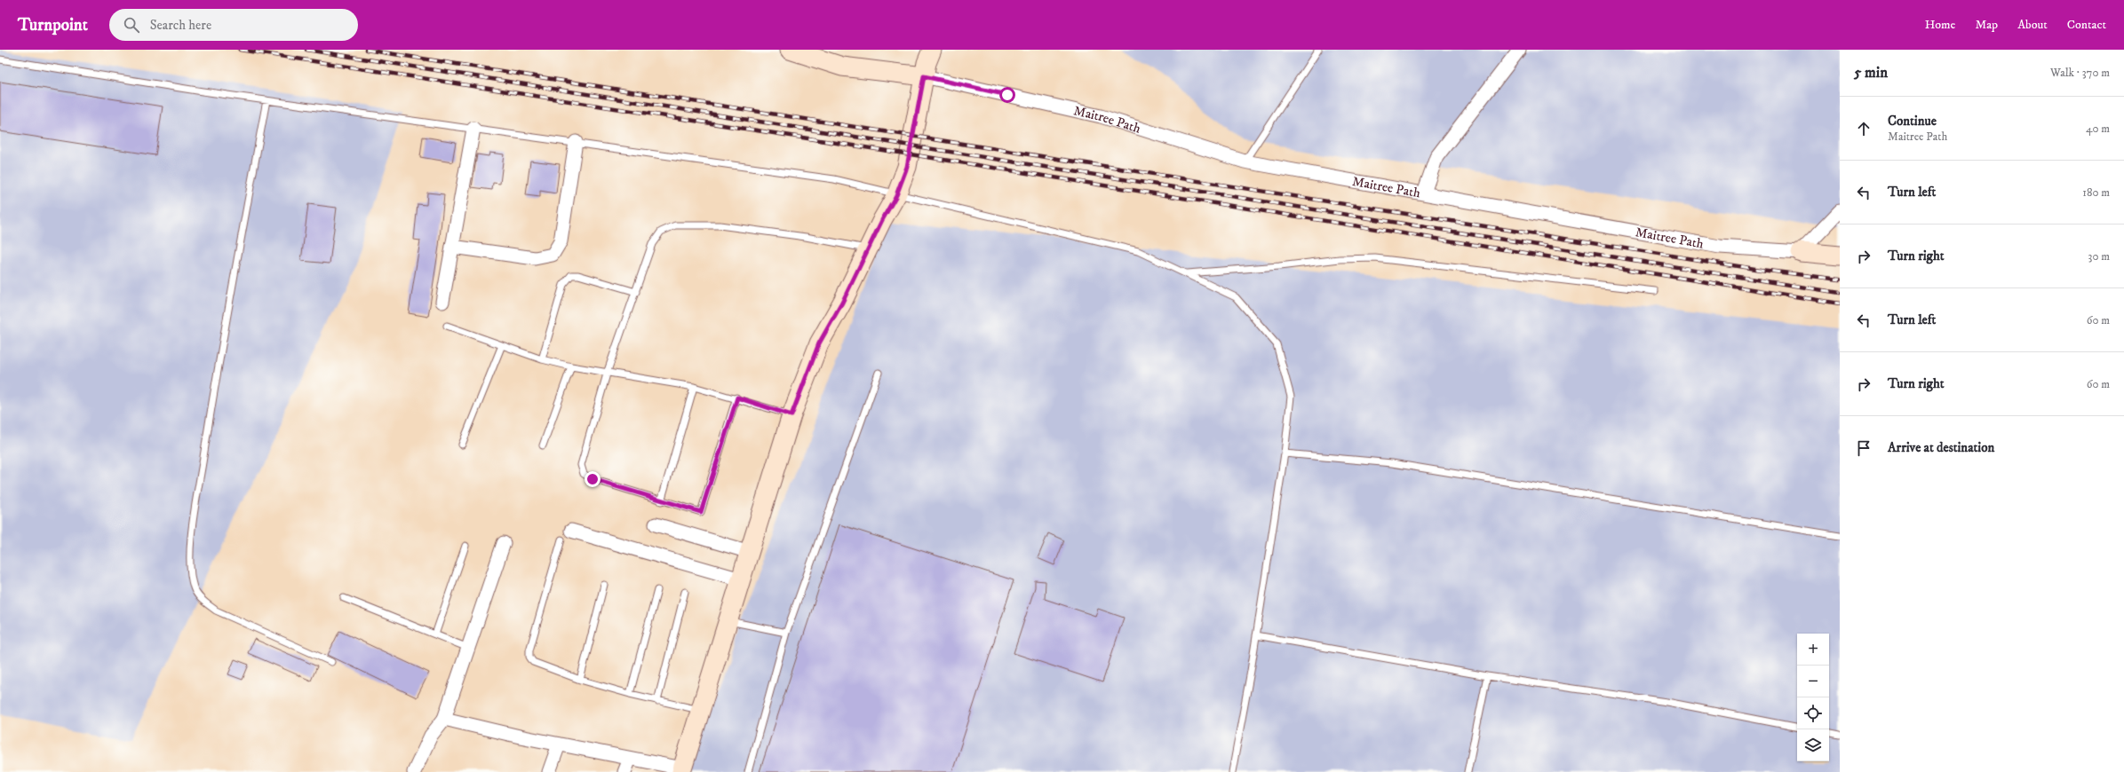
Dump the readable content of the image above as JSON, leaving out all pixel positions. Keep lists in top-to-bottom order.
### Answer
{
  "streets": {
    "street": ["Maitree Path"]
  },
  "page": {
    "header": "Turnpoint",
    "search": "Search here",
    "nav": [
      "Home",
      "Map",
      "About",
      "Contact"
    ],
    "heading": ["5 min", "Walk · 370 m"],
    "list": [
      ["Continue", "Maitree Path", "40 m"],
      ["Turn left", "180 m"],
      ["Turn right", "30 m"],
      ["Turn left", "60 m"],
      ["Turn right", "60 m"],
      "Arrive at destination"
    ],
    "map_buttons": ["+", "−"]
  }
}
